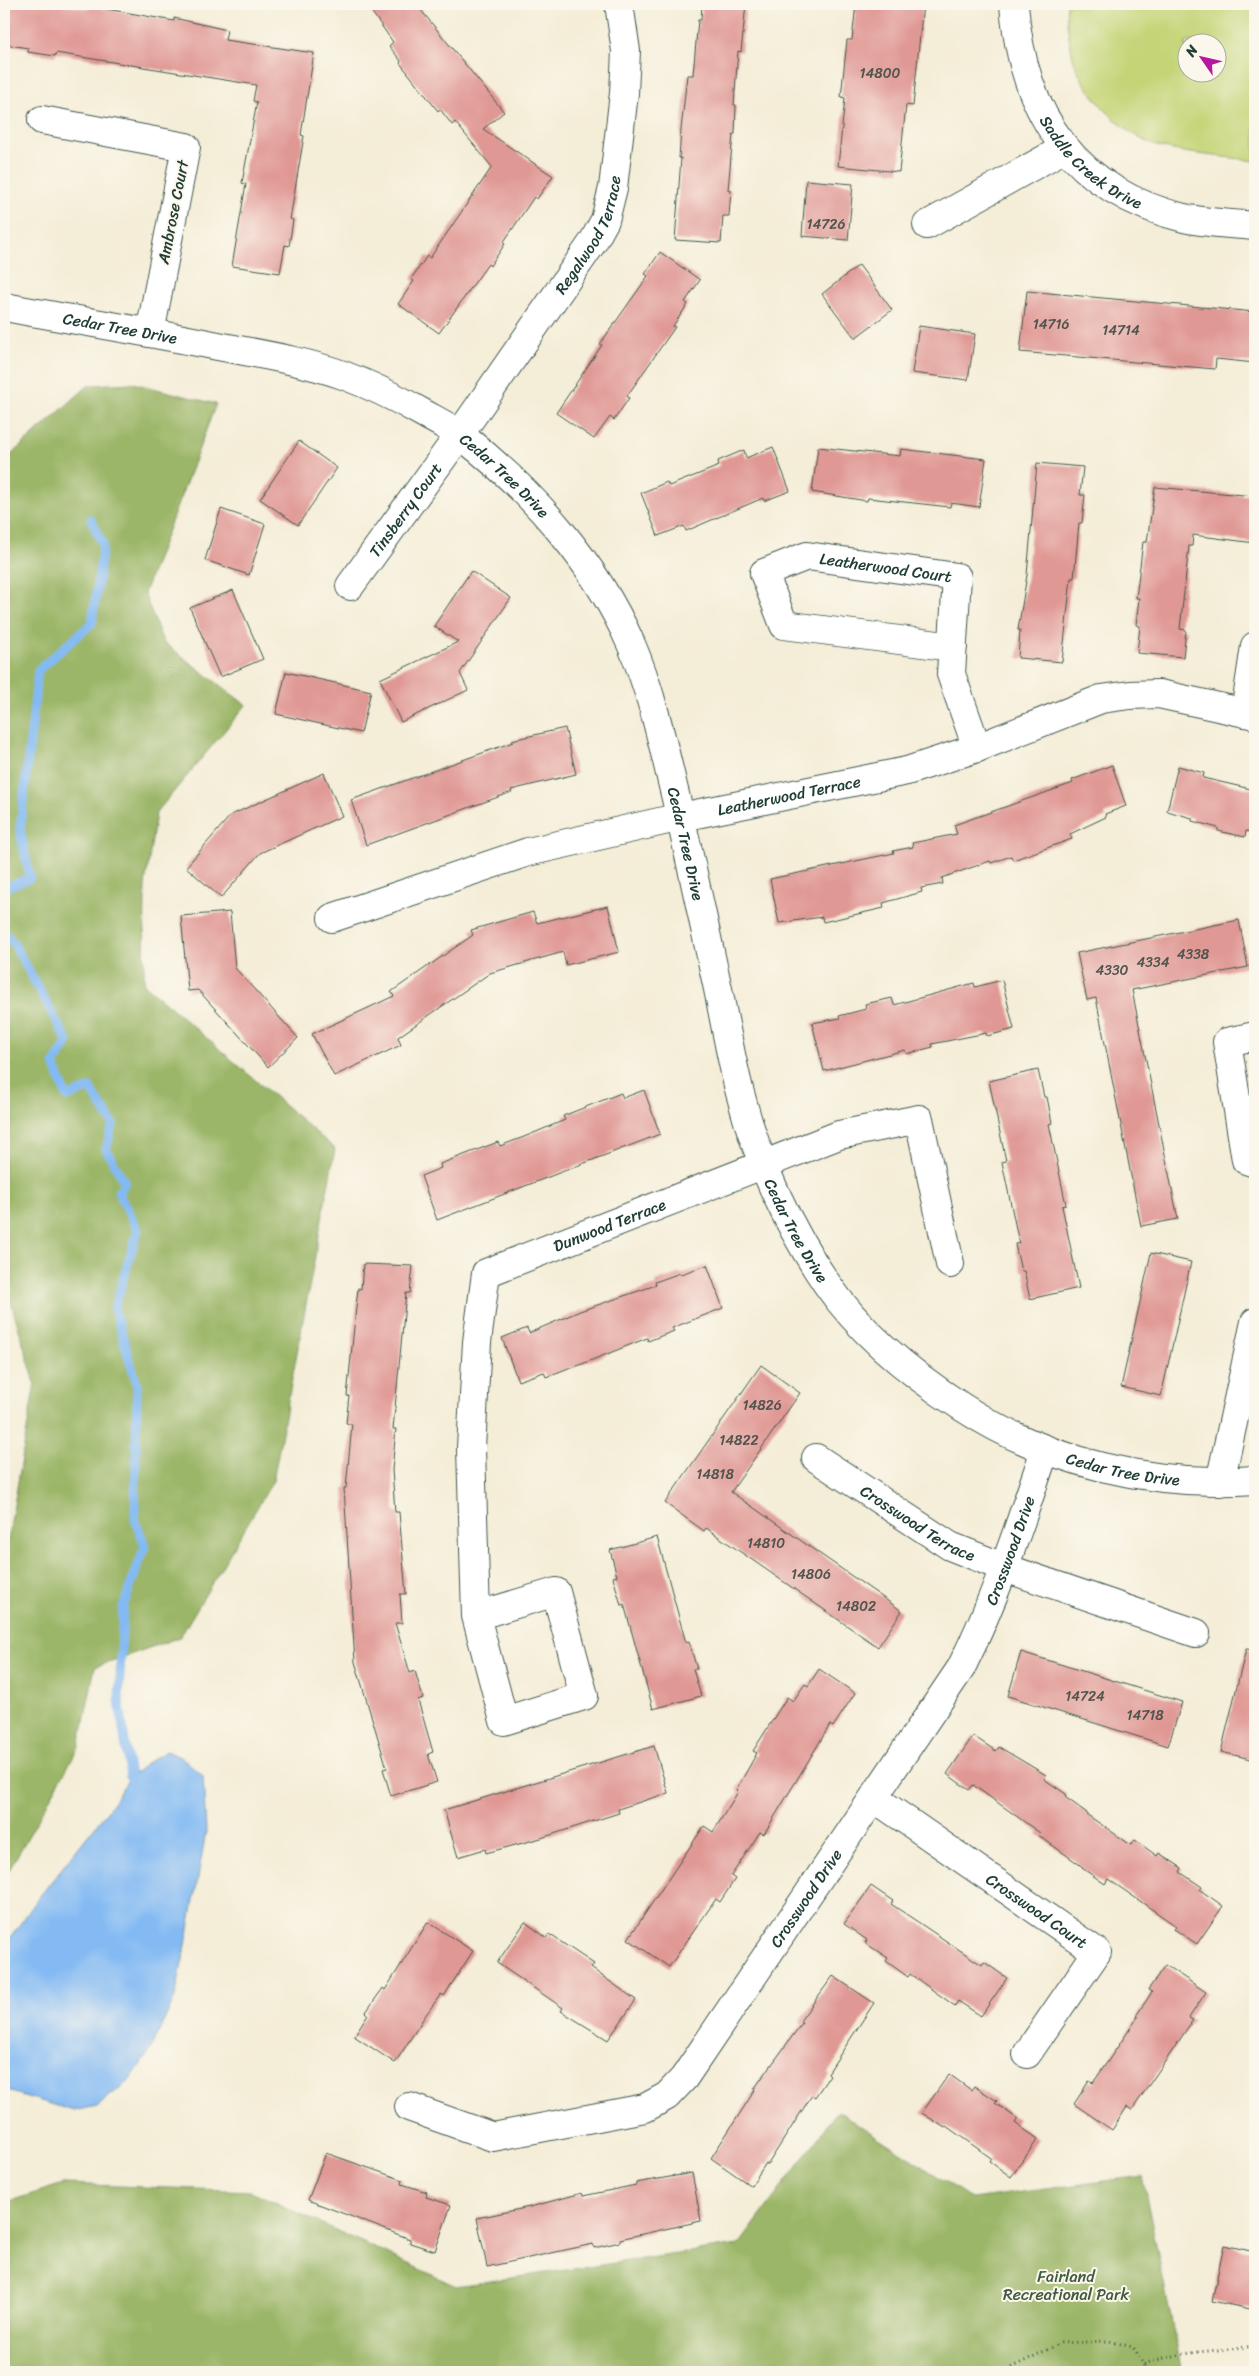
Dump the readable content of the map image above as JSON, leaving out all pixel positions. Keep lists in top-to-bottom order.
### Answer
{
  "streets": {
    "street": [
      "Saddle Creek Drive",
      "Ambrose Court",
      "Regalwood Terrace",
      "Cedar Tree Drive",
      "Tinsberry Court",
      "Leatherwood Court",
      "Leatherwood Terrace",
      "Dunwood Terrace",
      "Crosswood Terrace",
      "Crosswood Drive",
      "Crosswood Court"
    ]
  },
  "crossings": [
    ["Ambrose Court", "Cedar Tree Drive"],
    ["Regalwood Terrace", "Cedar Tree Drive"],
    ["Regalwood Terrace", "Tinsberry Court"],
    ["Cedar Tree Drive", "Tinsberry Court"],
    ["Cedar Tree Drive", "Leatherwood Terrace"],
    ["Cedar Tree Drive", "Dunwood Terrace"],
    ["Cedar Tree Drive", "Crosswood Drive"],
    ["Leatherwood Court", "Leatherwood Terrace"],
    ["Crosswood Terrace", "Crosswood Drive"],
    ["Crosswood Drive", "Crosswood Court"]
  ],
  "parks": ["Fairland Recreational Park"],
  "house_numbers": [
    "14800",
    "14726",
    "14716",
    "14714",
    "4338",
    "4334",
    "4330",
    "14826",
    "14822",
    "14818",
    "14810",
    "14806",
    "14802",
    "14724",
    "14718"
  ],
  "north": "top left"
}
